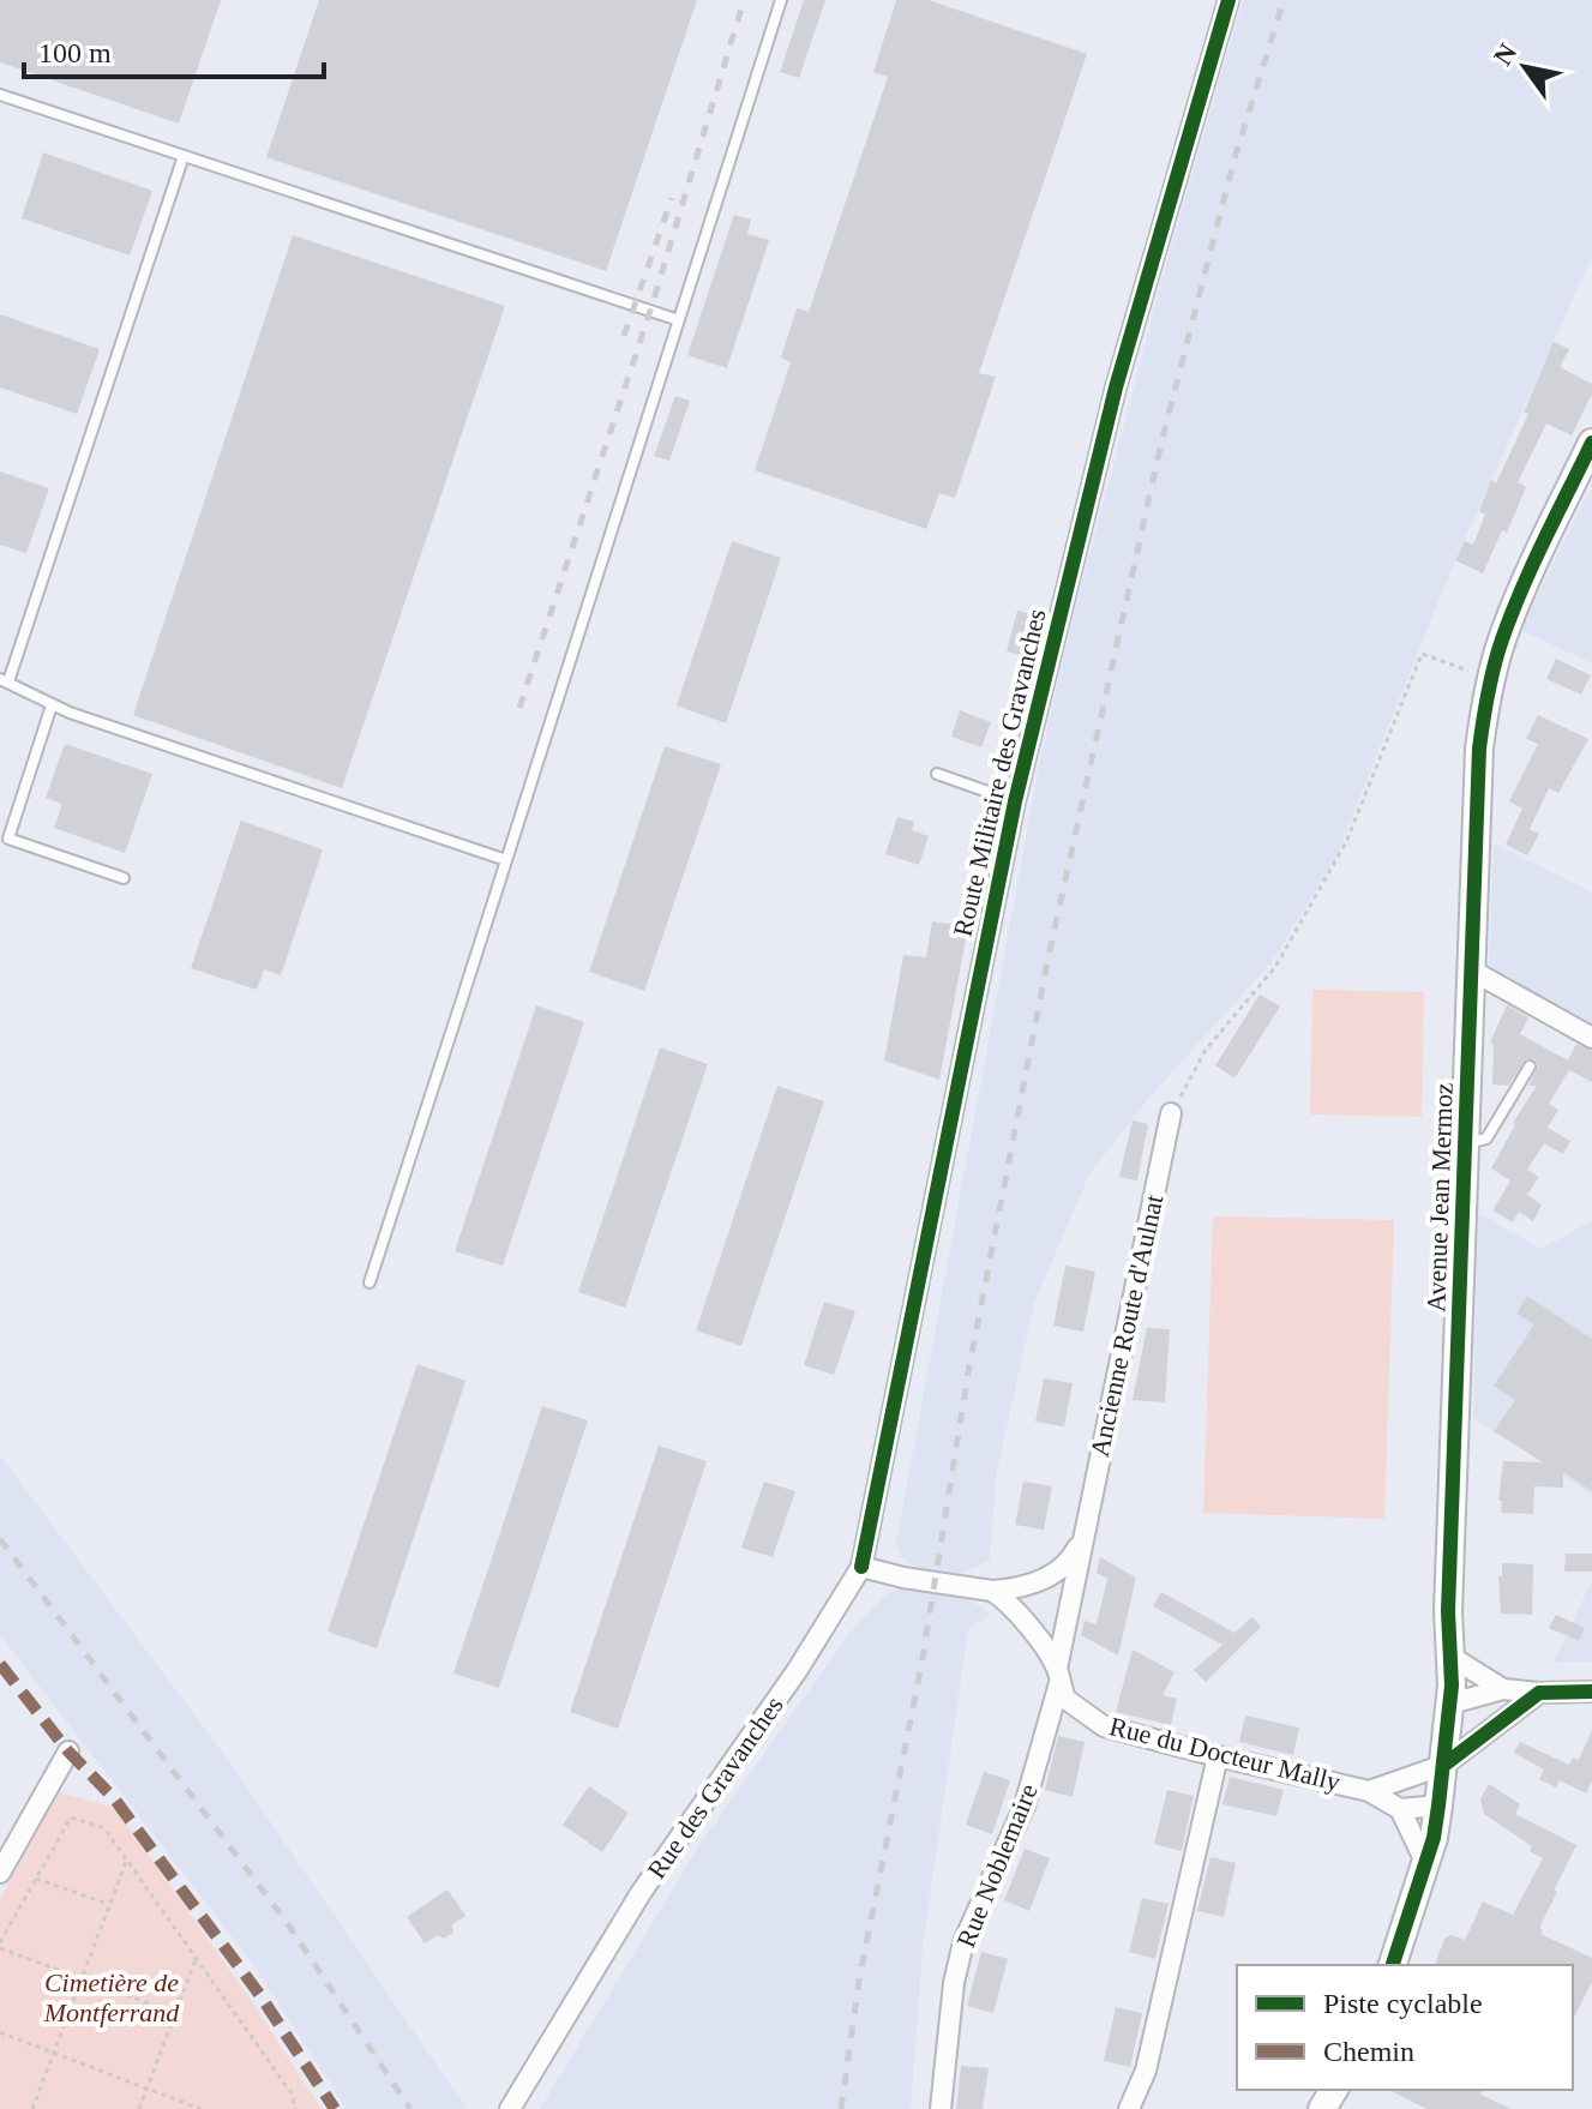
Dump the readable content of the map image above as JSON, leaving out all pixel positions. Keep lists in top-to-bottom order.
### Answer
{
  "streets": {
    "main road": ["Avenue Jean Mermoz"],
    "street": [
      "Route Militaire des Gravanches",
      "Ancienne Route d'Aulnat",
      "Rue du Docteur Mally",
      "Rue des Gravanches",
      "Rue Noblemaire"
    ]
  },
  "crossings": [
    ["Route Militaire des Gravanches", "Rue des Gravanches"],
    ["Avenue Jean Mermoz", "Rue du Docteur Mally"],
    ["Ancienne Route d'Aulnat", "Rue du Docteur Mally"],
    ["Ancienne Route d'Aulnat", "Rue Noblemaire"],
    ["Rue du Docteur Mally", "Rue Noblemaire"]
  ],
  "parks": ["Cimetière de Montferrand"],
  "legend": ["Piste cyclable", "Chemin"],
  "scale_bar": "100 m",
  "north": "top left"
}
